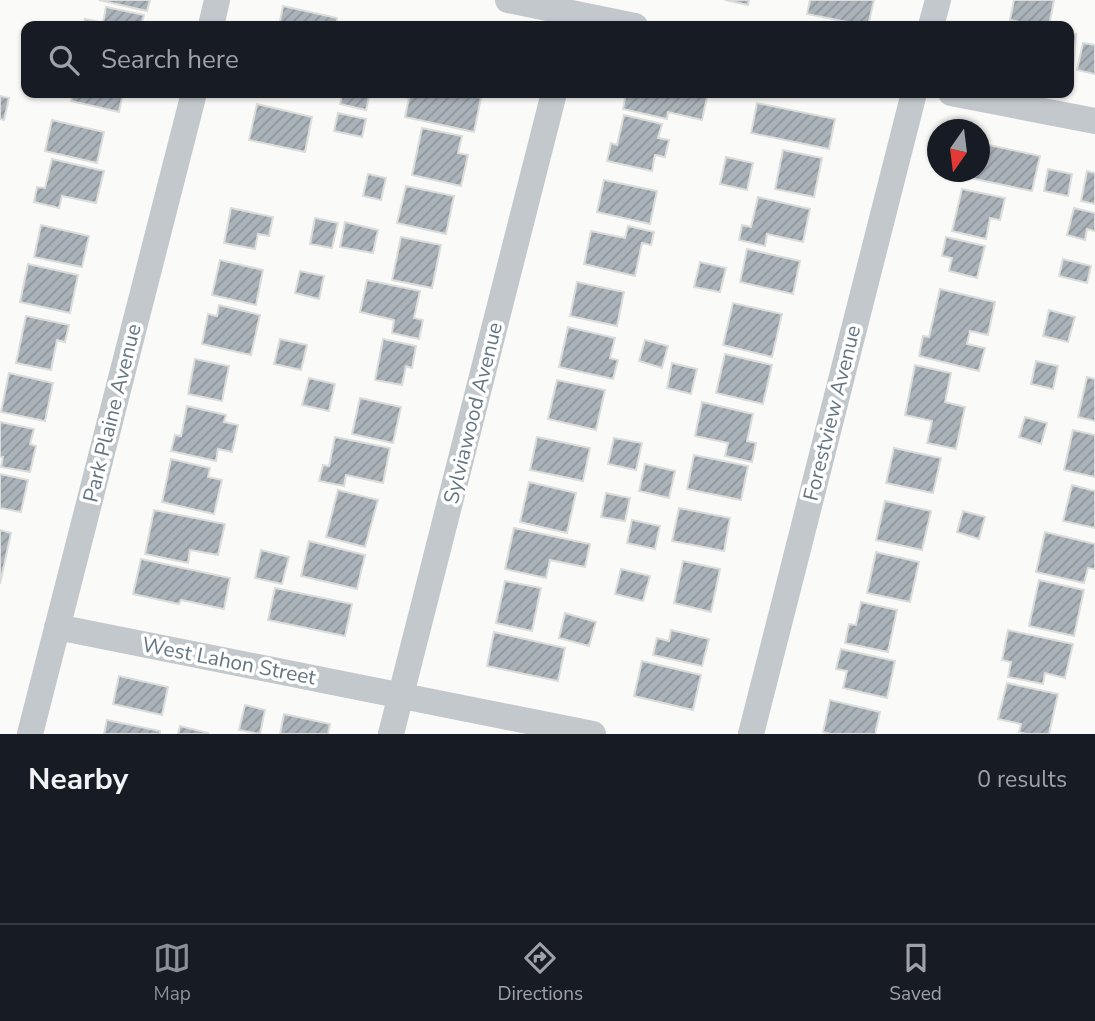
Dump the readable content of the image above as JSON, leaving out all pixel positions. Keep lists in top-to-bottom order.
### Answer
{
  "streets": {
    "street": [
      "Park Plaine Avenue",
      "Sylviawood Avenue",
      "Forestview Avenue",
      "West Lahon Street"
    ]
  },
  "crossings": [
    ["Park Plaine Avenue", "West Lahon Street"],
    ["Sylviawood Avenue", "West Lahon Street"]
  ],
  "north": "bottom",
  "page": {
    "search": "Search here",
    "heading": ["Nearby", "0 results"],
    "nav": ["Map", "Directions", "Saved"]
  }
}
